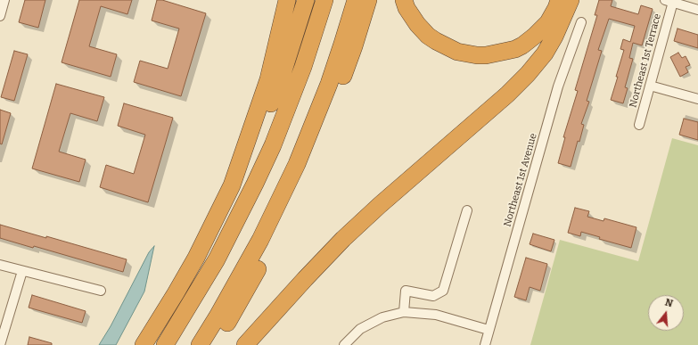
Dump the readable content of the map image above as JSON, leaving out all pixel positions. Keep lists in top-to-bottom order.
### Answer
{
  "streets": {
    "street": ["Northeast 1st Terrace", "Northeast 1st Avenue"]
  },
  "north": "top"
}
